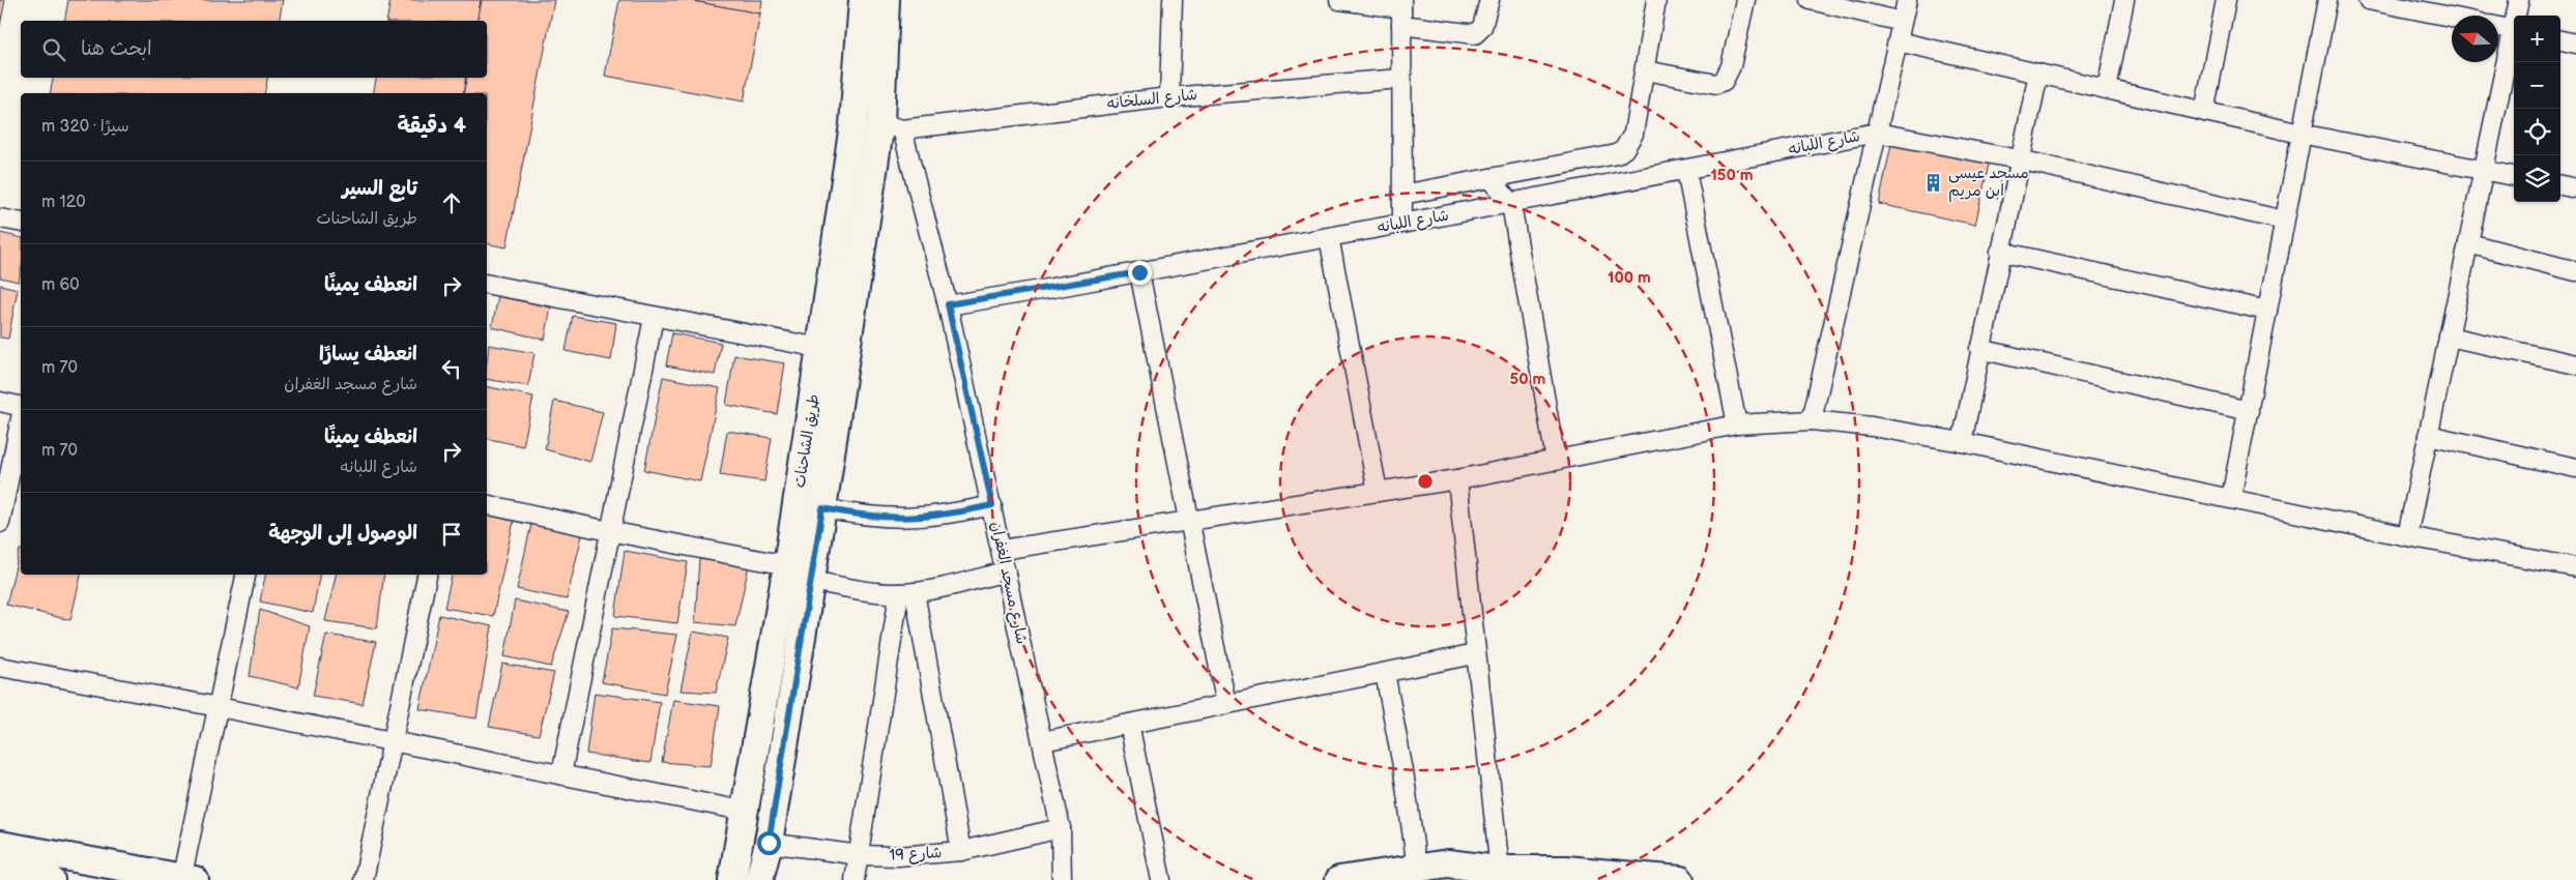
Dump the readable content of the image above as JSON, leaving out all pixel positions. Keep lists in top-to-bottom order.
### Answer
{
  "streets": {
    "main road": ["طريق الشاحنات"],
    "street": [
      "شارع السلخانه",
      "شارع اللبانه",
      "شارع مسجد الغفران",
      "شارع 19"
    ]
  },
  "crossings": [
    ["شارع السلخانه", "طريق الشاحنات"],
    ["شارع السلخانه", "شارع مسجد الغفران"],
    ["شارع اللبانه", "شارع مسجد الغفران"],
    ["طريق الشاحنات", "شارع مسجد الغفران"],
    ["طريق الشاحنات", "شارع 19"],
    ["شارع مسجد الغفران", "شارع 19"]
  ],
  "places": {
    "building": ["مسجد عيسى ابن مريم"]
  },
  "north": "left",
  "page": {
    "map_buttons": ["+", "−"],
    "search": "ابحث هنا",
    "heading": ["4 دقيقة", "سيرًا · 320 m"],
    "list": [
      ["تابع السير", "طريق الشاحنات", "120 m"],
      ["انعطف يمينًا", "60 m"],
      ["انعطف يسارًا", "شارع مسجد الغفران", "70 m"],
      ["انعطف يمينًا", "شارع اللبانه", "70 m"],
      "الوصول إلى الوجهة"
    ]
  },
  "rings": ["150 m", "100 m", "50 m"]
}
